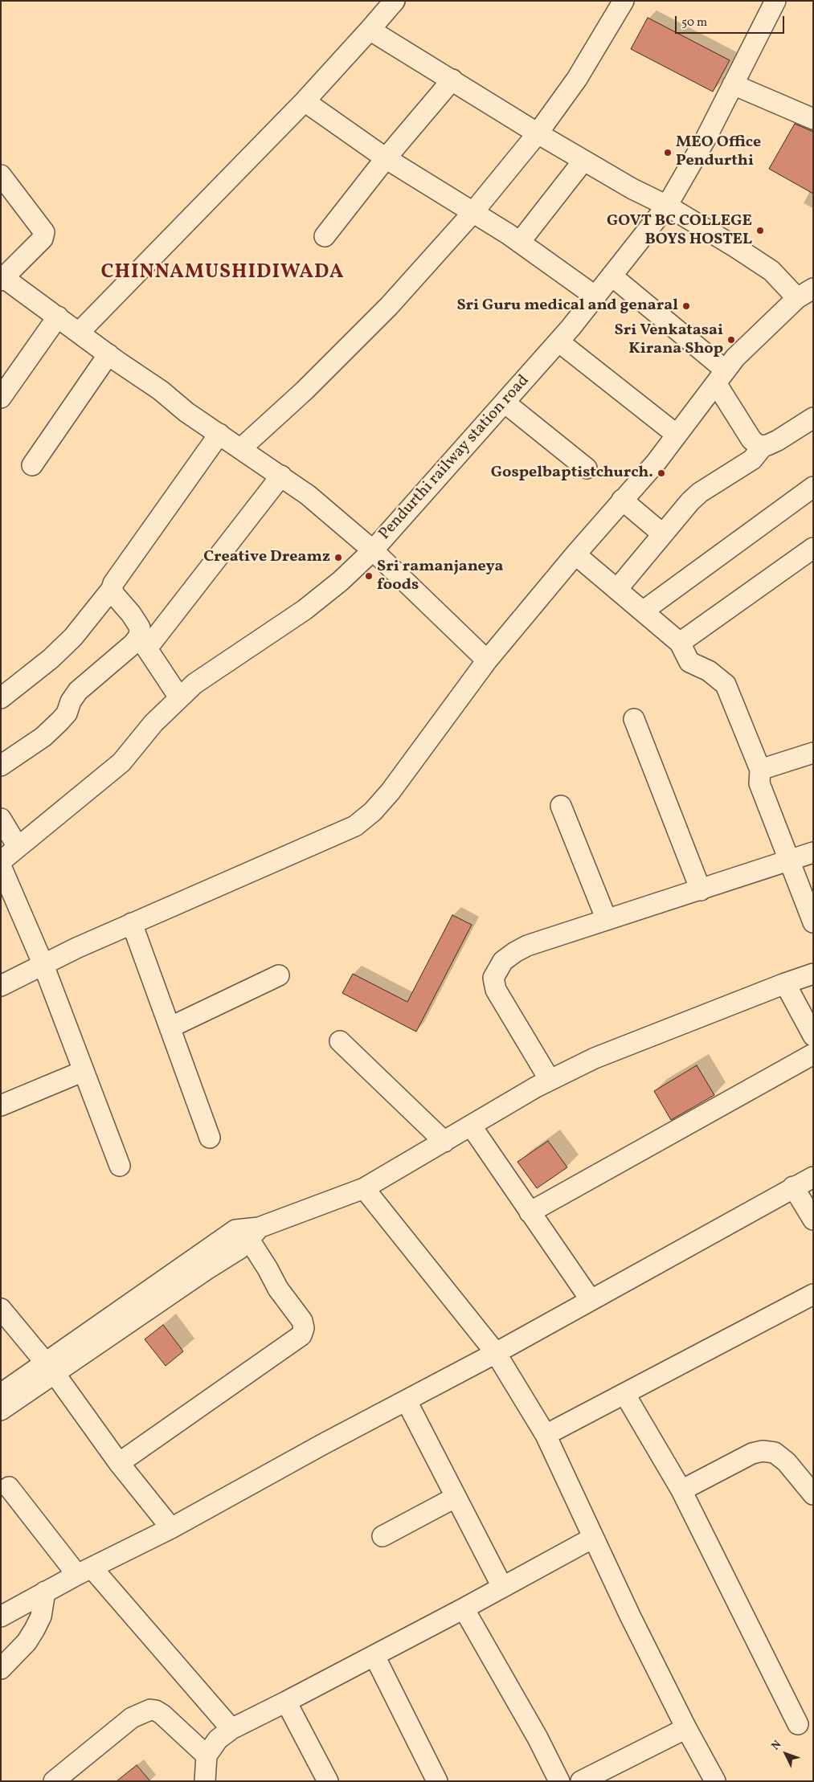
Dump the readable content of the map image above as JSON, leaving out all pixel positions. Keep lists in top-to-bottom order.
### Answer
{
  "streets": {
    "street": ["Pendurthi railway station road"]
  },
  "districts": ["CHINNAMUSHIDIWADA"],
  "places": [
    "MEO Office Pendurthi",
    "GOVT BC COLLEGE BOYS HOSTEL",
    "Sri Guru medical and genaral",
    "Sri Venkatasai Kirana Shop",
    "Gospelbaptistchurch.",
    "Creative Dreamz",
    "Sri ramanjaneya foods"
  ],
  "scale_bar": "50 m",
  "north": "top left"
}
